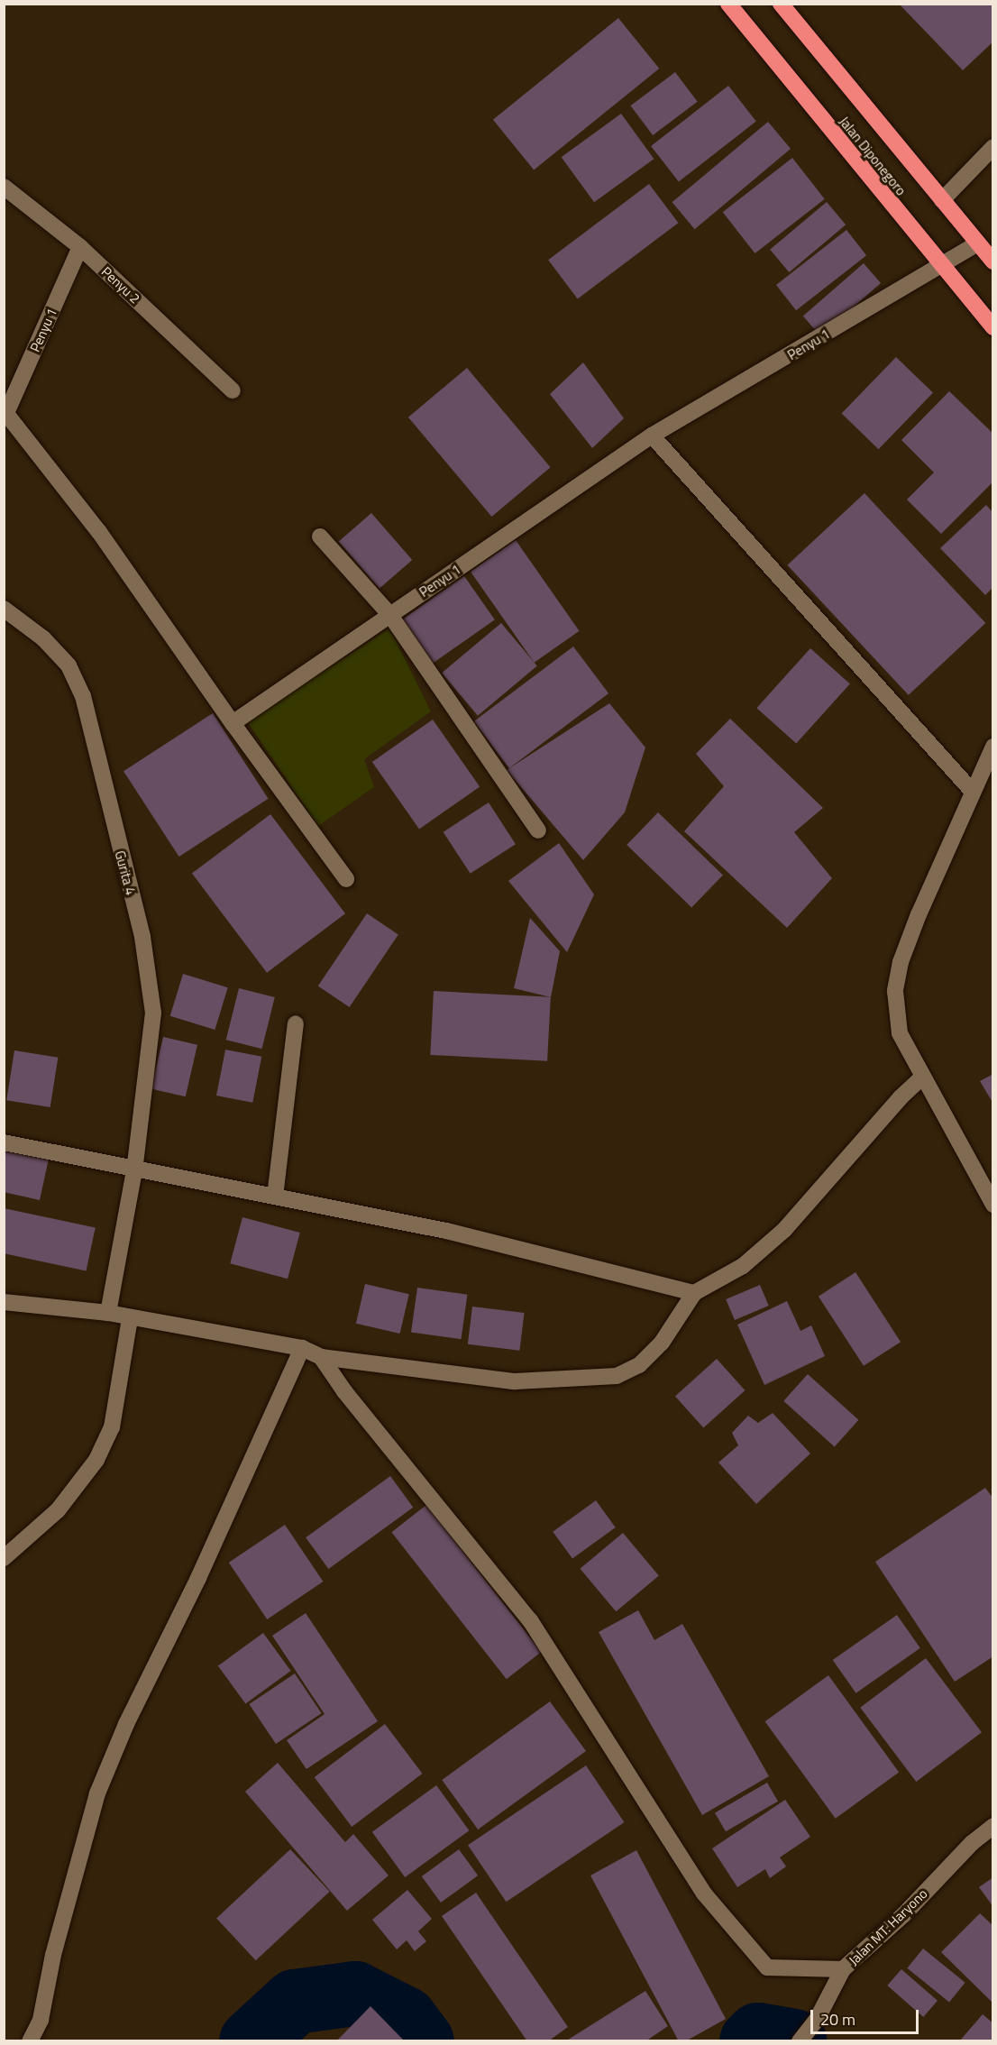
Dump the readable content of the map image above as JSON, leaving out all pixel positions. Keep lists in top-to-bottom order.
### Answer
{
  "streets": {
    "highway": ["Jalan Diponegoro"],
    "street": [
      "Penyu 2",
      "Penyu 1",
      "Gurita 4",
      "Jalan MT. Haryono"
    ]
  },
  "crossings": [
    ["Jalan Diponegoro", "Penyu 1"],
    ["Penyu 2", "Penyu 1"]
  ],
  "scale_bar": "20 m"
}
